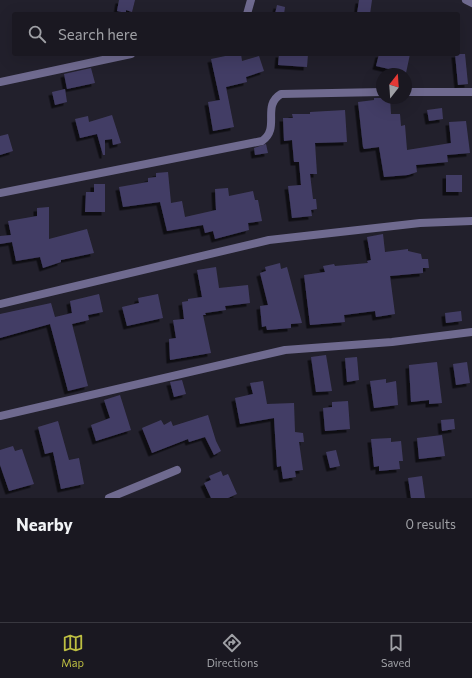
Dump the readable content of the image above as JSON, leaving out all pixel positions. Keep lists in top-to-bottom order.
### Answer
{
  "north": "top",
  "page": {
    "search": "Search here",
    "heading": ["Nearby", "0 results"],
    "nav": ["Map", "Directions", "Saved"]
  }
}
